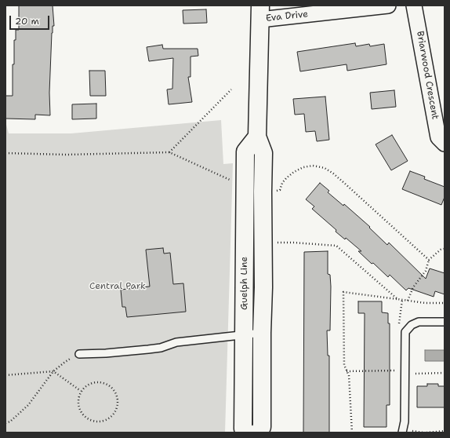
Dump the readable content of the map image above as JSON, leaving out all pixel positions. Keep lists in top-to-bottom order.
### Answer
{
  "streets": {
    "main road": ["Guelph Line"],
    "street": ["Eva Drive", "Briarwood Crescent"]
  },
  "crossings": [
    ["Eva Drive", "Guelph Line"]
  ],
  "parks": ["Central Park"],
  "scale_bar": "20 m"
}
